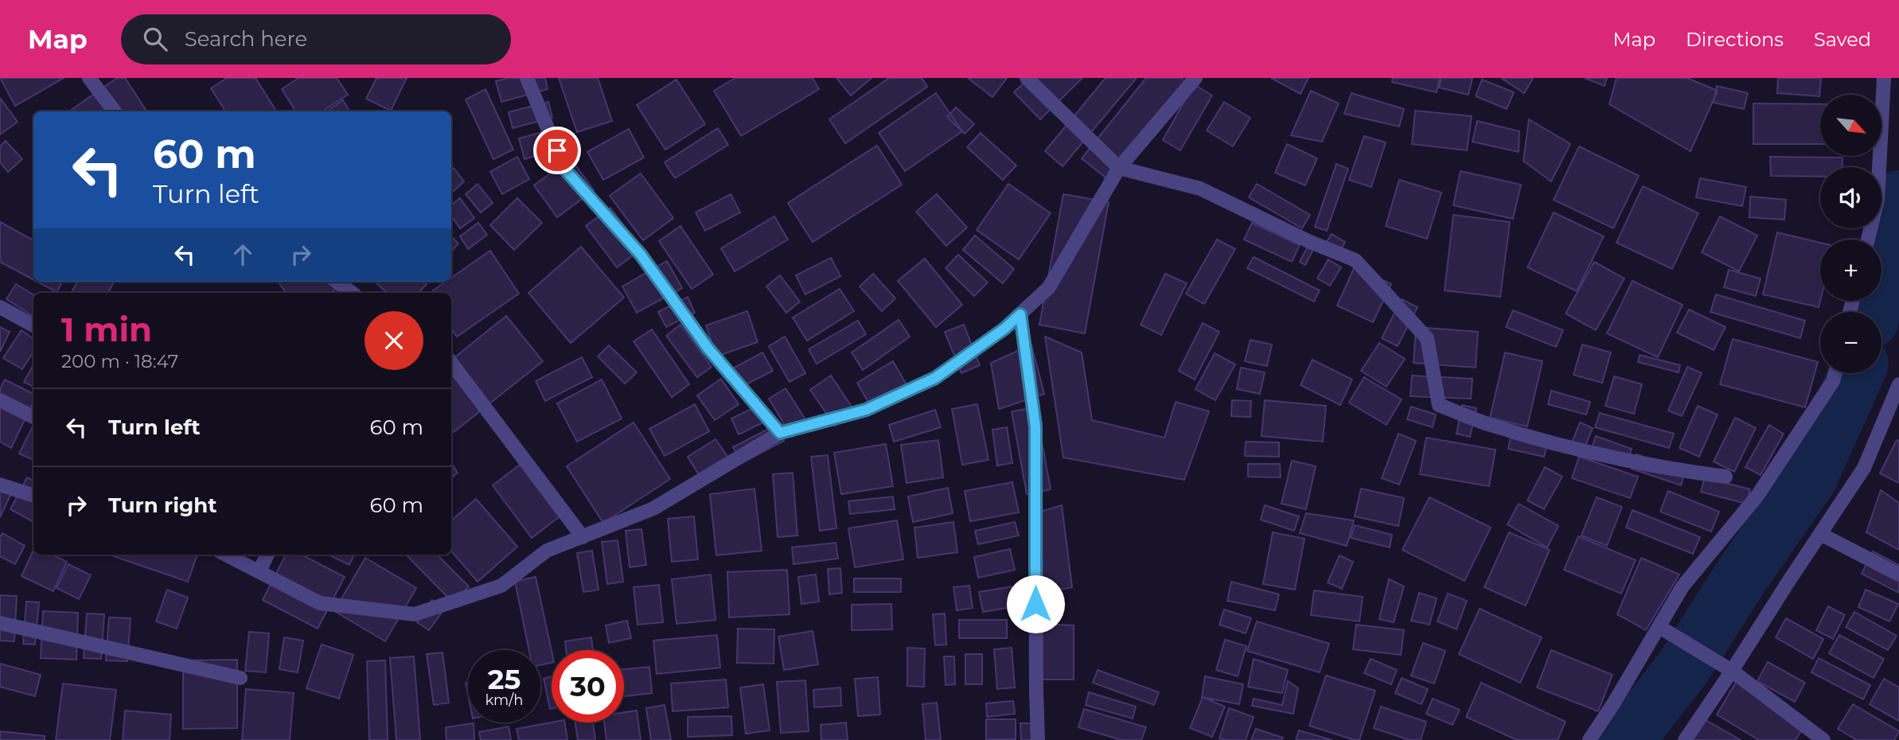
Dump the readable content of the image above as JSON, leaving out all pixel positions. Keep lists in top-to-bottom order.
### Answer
{
  "north": "bottom right",
  "page": {
    "header": "Map",
    "search": "Search here",
    "nav": ["Map", "Directions", "Saved"],
    "map_buttons": ["+", "−"],
    "turn": ["60 m", "Turn left"],
    "heading": ["1 min", "200 m · 18:47"],
    "list": [
      {
        "name": "Turn left",
        "value": "60 m"
      },
      {
        "name": "Turn right",
        "value": "60 m"
      }
    ],
    "speed": "25 km/h",
    "limit": "30"
  }
}
